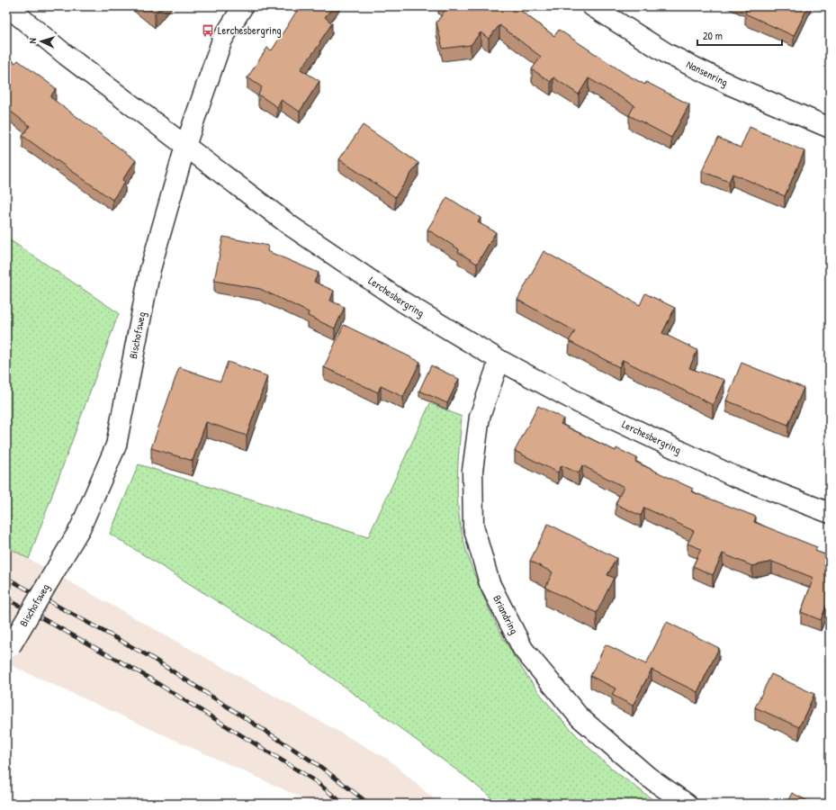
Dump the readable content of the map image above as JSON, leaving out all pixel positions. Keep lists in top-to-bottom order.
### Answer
{
  "streets": {
    "street": [
      "Nansenring",
      "Lerchesbergring",
      "Bischofsweg",
      "Briandring"
    ]
  },
  "crossings": [
    ["Lerchesbergring", "Bischofsweg"],
    ["Lerchesbergring", "Briandring"]
  ],
  "places": {
    "bus stop": ["Lerchesbergring"]
  },
  "scale_bar": "20 m",
  "north": "left"
}
